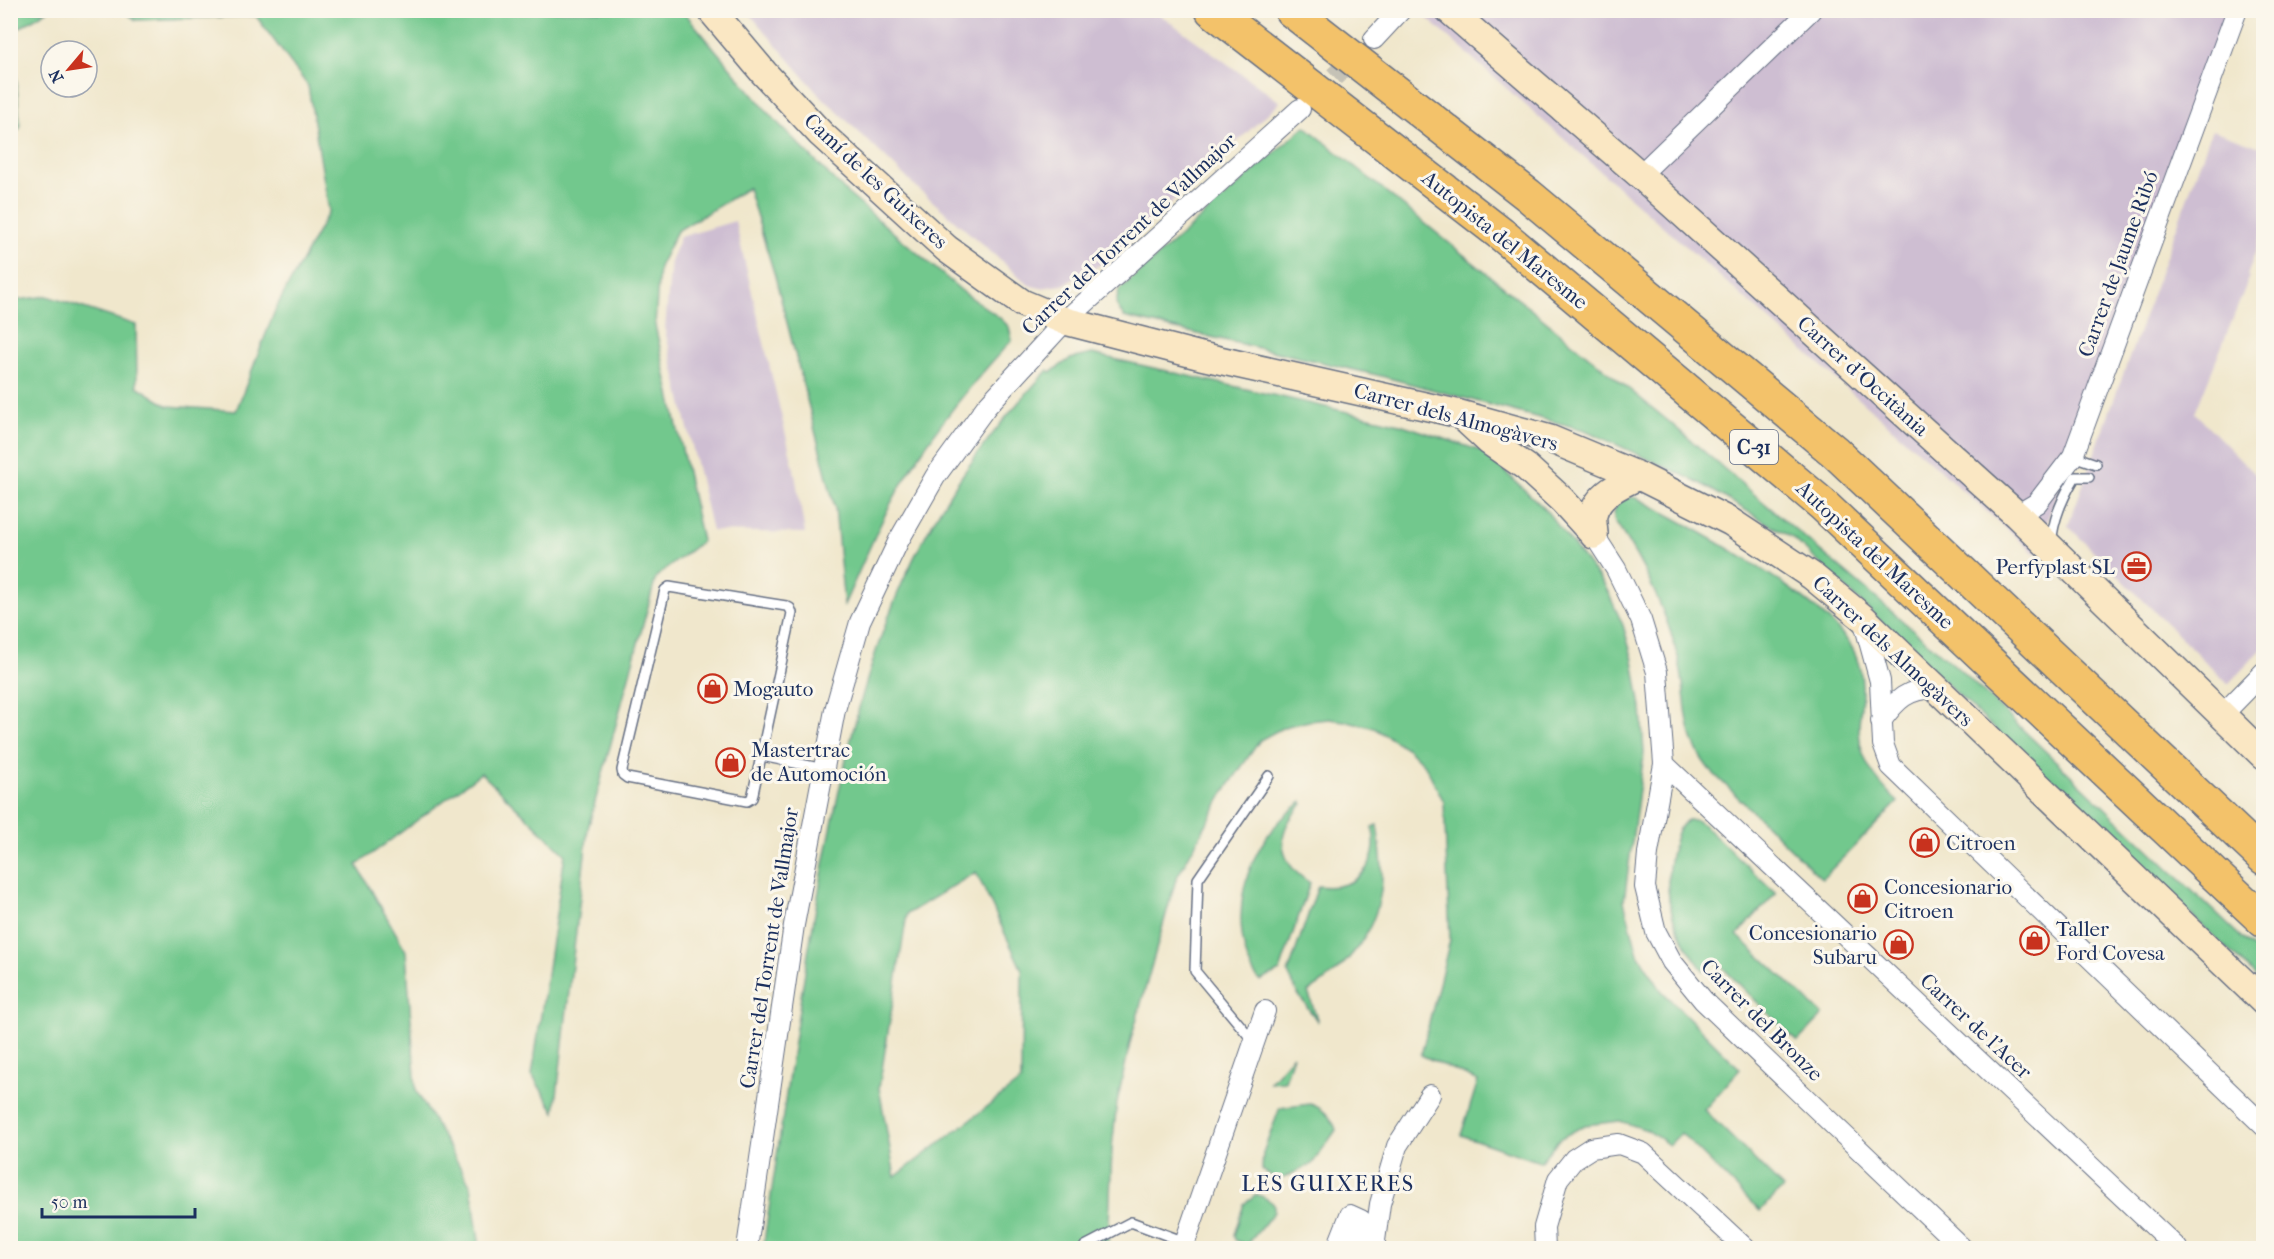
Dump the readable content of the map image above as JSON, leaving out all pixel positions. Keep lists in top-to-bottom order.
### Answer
{
  "streets": {
    "highway": ["Autopista del Maresme", "C-31"],
    "street": [
      "Camí de les Guixeres",
      "Carrer del Torrent de Vallmajor",
      "Carrer de Jaume Ribó",
      "Carrer d'Occitània",
      "Carrer dels Almogàvers",
      "Carrer del Bronze",
      "Carrer de l'Acer"
    ]
  },
  "crossings": [
    ["Camí de les Guixeres", "Carrer del Torrent de Vallmajor"],
    ["Camí de les Guixeres", "Carrer dels Almogàvers"],
    ["Carrer del Torrent de Vallmajor", "Carrer dels Almogàvers"],
    ["Carrer de Jaume Ribó", "Carrer d'Occitània"],
    ["Carrer del Bronze", "Carrer de l'Acer"]
  ],
  "districts": ["LES GUIXERES"],
  "places": {
    "office": ["Perfyplast SL"],
    "shop": [
      "Mogauto",
      "Mastertrac de Automoción",
      "Citroen",
      "Concesionario Citroen",
      "Taller Ford Covesa",
      "Concesionario Subaru"
    ]
  },
  "scale_bar": "50 m",
  "north": "bottom left"
}
